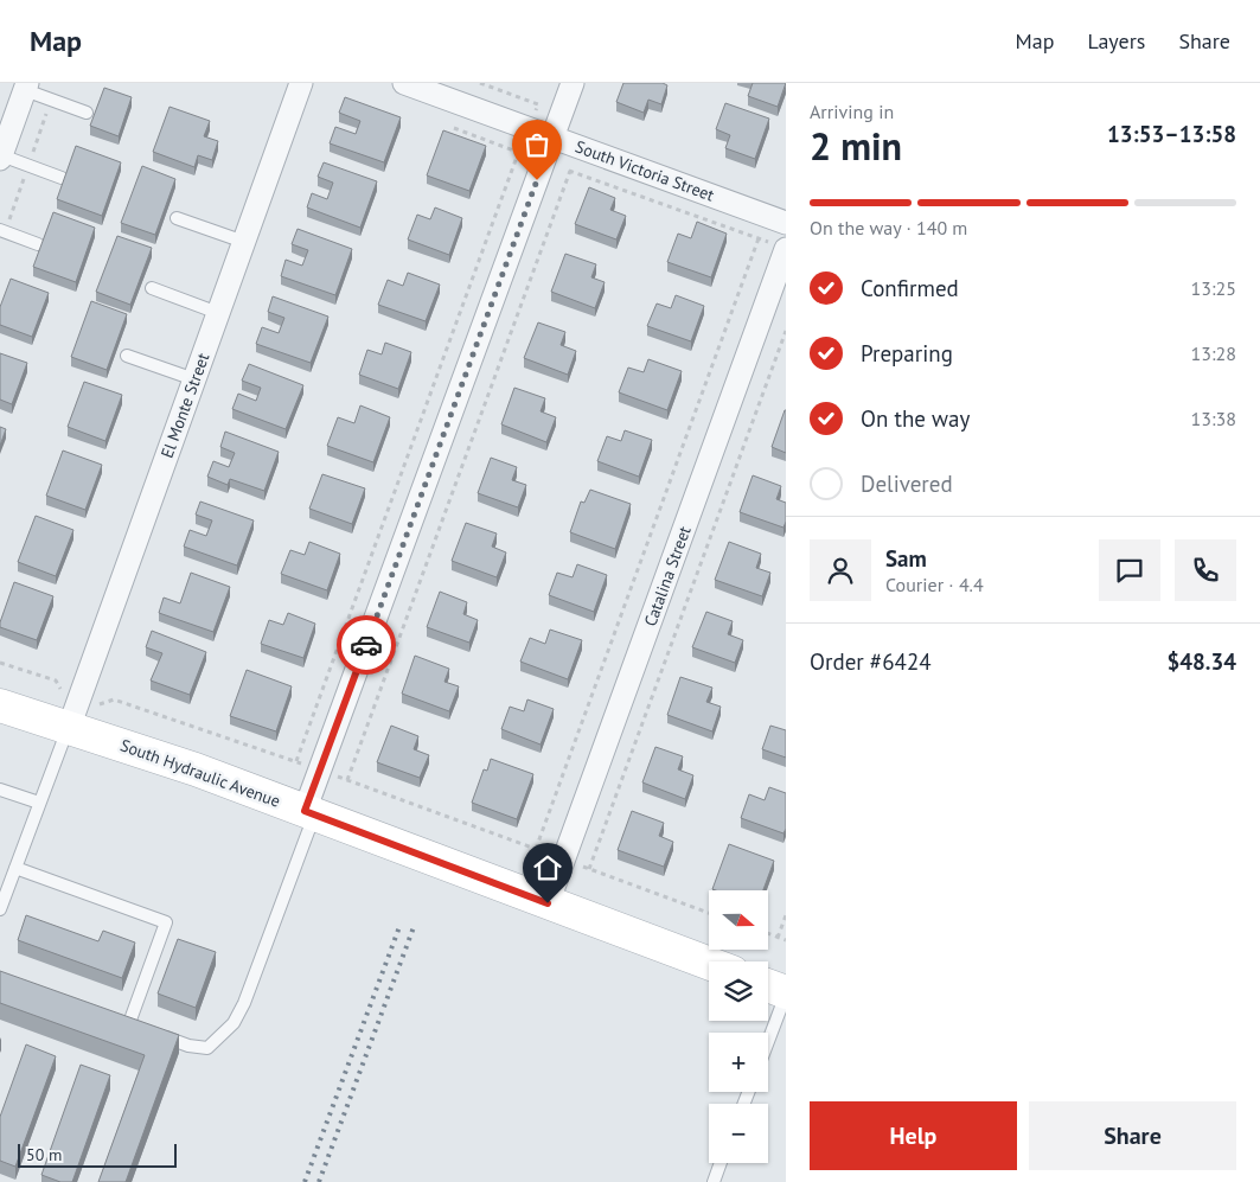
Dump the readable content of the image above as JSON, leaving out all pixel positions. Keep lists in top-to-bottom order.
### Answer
{
  "streets": {
    "street": [
      "South Victoria Street",
      "El Monte Street",
      "Catalina Street",
      "South Hydraulic Avenue"
    ]
  },
  "crossings": [
    ["El Monte Street", "South Hydraulic Avenue"],
    ["Catalina Street", "South Hydraulic Avenue"]
  ],
  "scale_bar": "50 m",
  "north": "right",
  "page": {
    "header": "Map",
    "nav": ["Map", "Layers", "Share"],
    "heading": ["2 min", "Arriving in", "13:53–13:58"],
    "panel": [
      "Sam",
      "Courier · 4.4",
      "Order #6424",
      "$48.34"
    ],
    "bar": "On the way · 140 m",
    "list": [
      ["Confirmed", "13:25"],
      ["Preparing", "13:28"],
      ["On the way", "13:38"],
      "Delivered"
    ],
    "map_buttons": ["+", "−"],
    "buttons": ["Help", "Share"],
    "scale": "50 m"
  }
}
